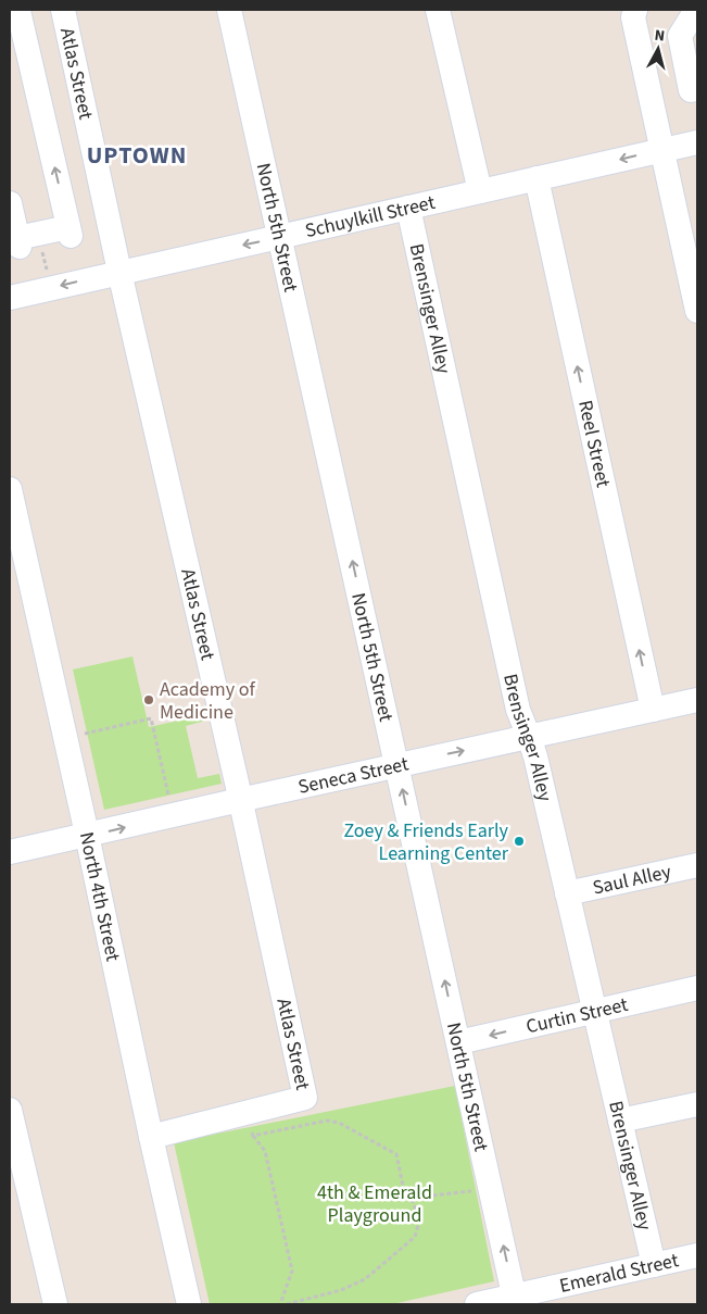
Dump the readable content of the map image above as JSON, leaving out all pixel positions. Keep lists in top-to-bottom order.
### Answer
{
  "streets": {
    "street": [
      "Atlas Street",
      "Schuylkill Street",
      "North 5th Street",
      "Brensinger Alley",
      "Reel Street",
      "Seneca Street",
      "Saul Alley",
      "North 4th Street",
      "Curtin Street",
      "Emerald Street"
    ]
  },
  "crossings": [
    ["Atlas Street", "Schuylkill Street"],
    ["Atlas Street", "Seneca Street"],
    ["Atlas Street", "North 4th Street"],
    ["Schuylkill Street", "North 5th Street"],
    ["Schuylkill Street", "Brensinger Alley"],
    ["Schuylkill Street", "Reel Street"],
    ["North 5th Street", "Seneca Street"],
    ["North 5th Street", "Curtin Street"],
    ["North 5th Street", "Emerald Street"],
    ["Brensinger Alley", "Seneca Street"],
    ["Brensinger Alley", "Saul Alley"],
    ["Brensinger Alley", "Curtin Street"],
    ["Brensinger Alley", "Emerald Street"],
    ["Reel Street", "Seneca Street"],
    ["Seneca Street", "North 4th Street"]
  ],
  "one_way": [
    "Schuylkill Street",
    "North 5th Street",
    "Seneca Street",
    "Curtin Street"
  ],
  "districts": ["UPTOWN"],
  "parks": ["4th & Emerald Playground"],
  "places": ["Academy of Medicine", "Zoey & Friends Early Learning Center"],
  "north": "top"
}
